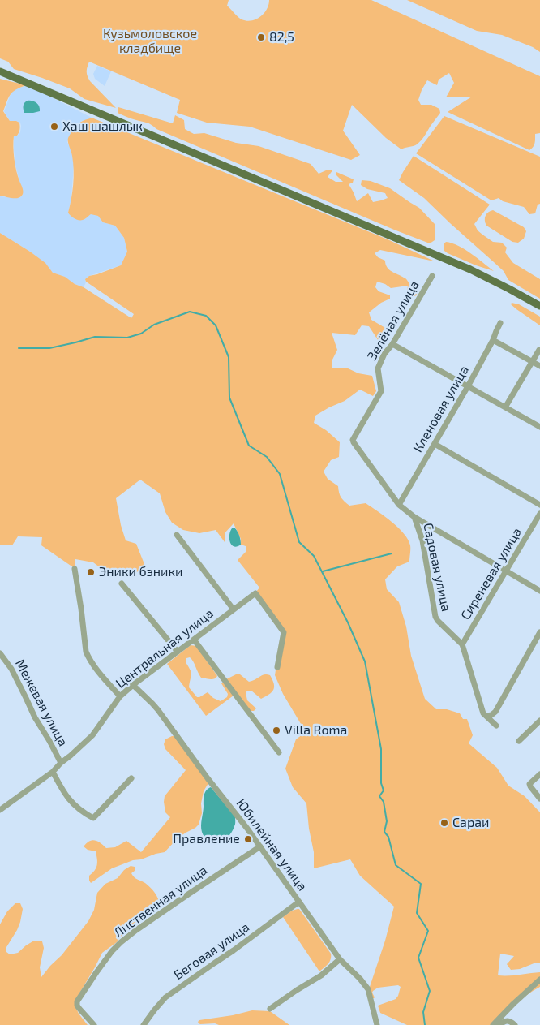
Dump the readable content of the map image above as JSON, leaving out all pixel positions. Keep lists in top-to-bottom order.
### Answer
{
  "streets": {
    "street": [
      "Зелёная улица",
      "Кленовая улица",
      "Садовая улица",
      "Сиреневая улица",
      "Центральная улица",
      "Межевая улица",
      "Юбилейная улица",
      "Лиственная улица",
      "Беговая улица"
    ]
  },
  "crossings": [
    ["Зелёная улица", "Садовая улица"],
    ["Кленовая улица", "Садовая улица"],
    ["Садовая улица", "Сиреневая улица"],
    ["Центральная улица", "Межевая улица"],
    ["Центральная улица", "Юбилейная улица"],
    ["Юбилейная улица", "Лиственная улица"],
    ["Юбилейная улица", "Беговая улица"]
  ],
  "parks": ["Кузьмоловское кладбище"],
  "places": [
    "82,5",
    "Хаш шашлык",
    "Эники бэники",
    "Villa Roma",
    "Сараи",
    "Правление"
  ]
}
